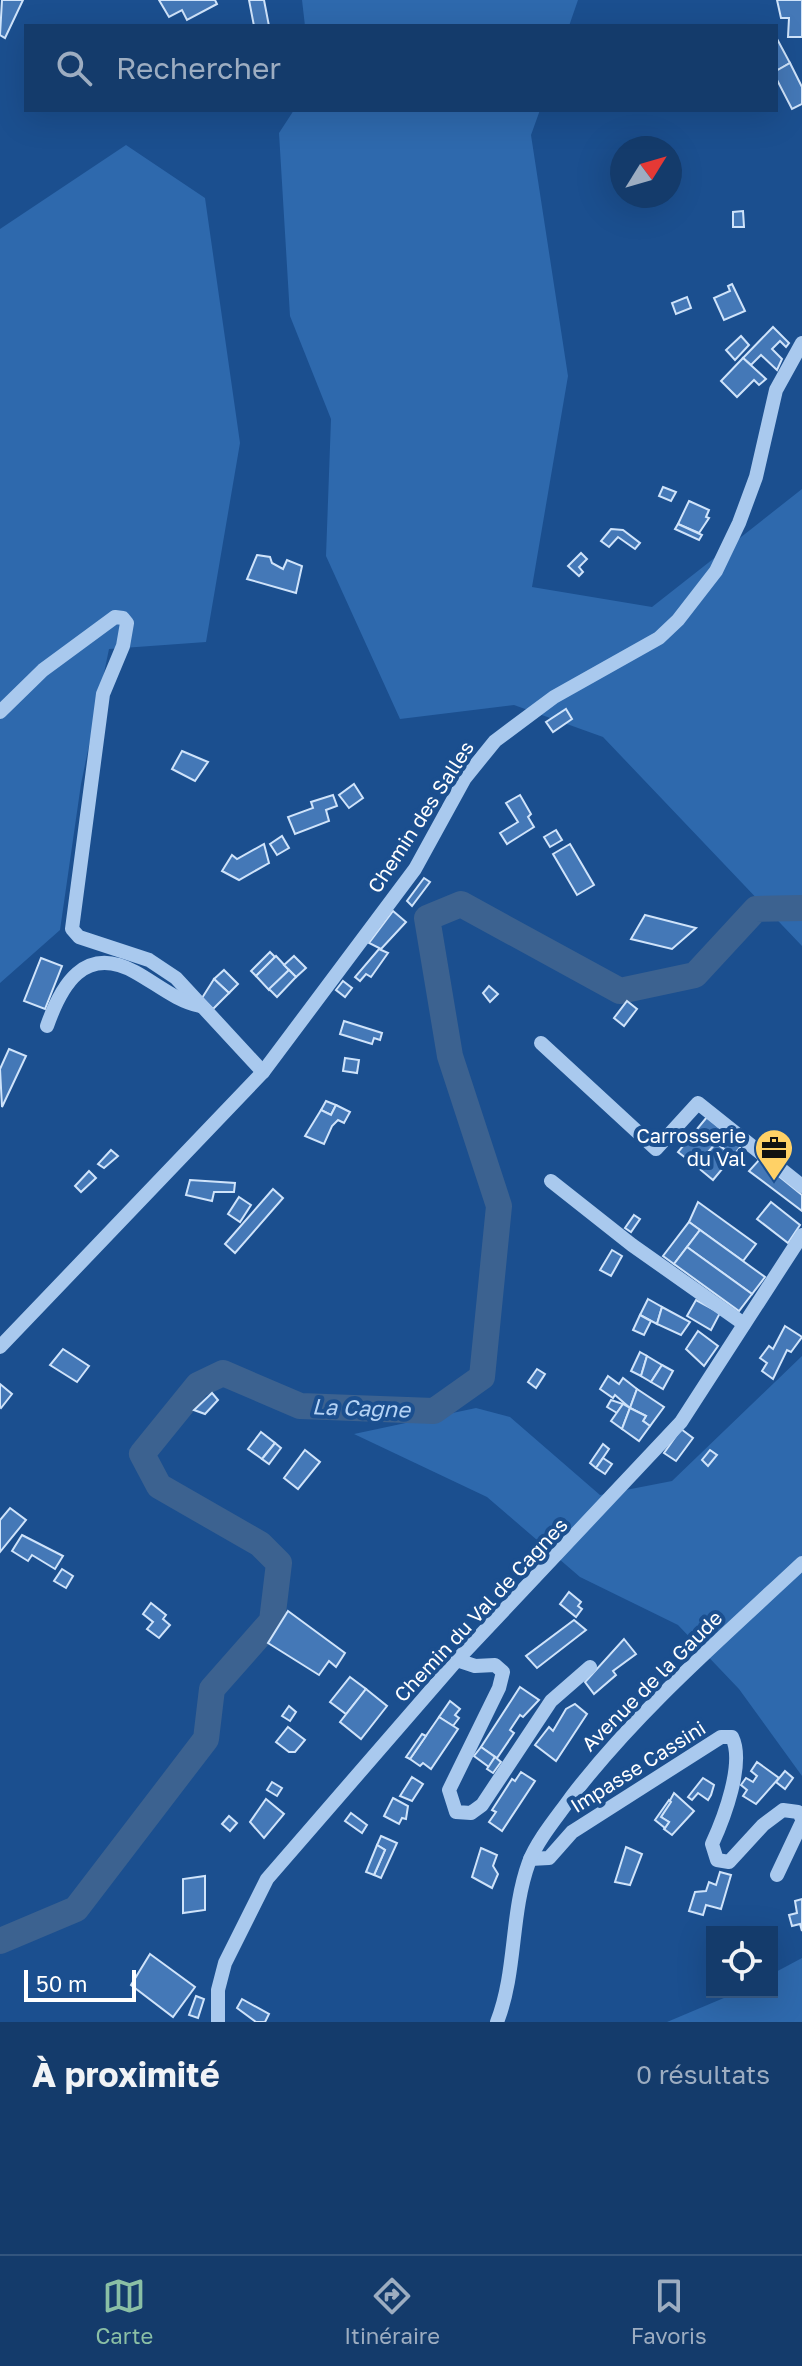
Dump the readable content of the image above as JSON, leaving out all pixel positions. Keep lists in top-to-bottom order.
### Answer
{
  "streets": {
    "street": [
      "Chemin des Salles",
      "Chemin du Val de Cagnes",
      "Avenue de la Gaude",
      "Impasse Cassini"
    ]
  },
  "crossings": [
    ["Avenue de la Gaude", "Impasse Cassini"]
  ],
  "water": ["La Cagne"],
  "places": {
    "office": ["Carrosserie du Val"]
  },
  "scale_bar": "50 m",
  "north": "top right",
  "page": {
    "search": "Rechercher",
    "scale": "50 m",
    "heading": ["À proximité", "0 résultats"],
    "nav": ["Carte", "Itinéraire", "Favoris"]
  }
}
